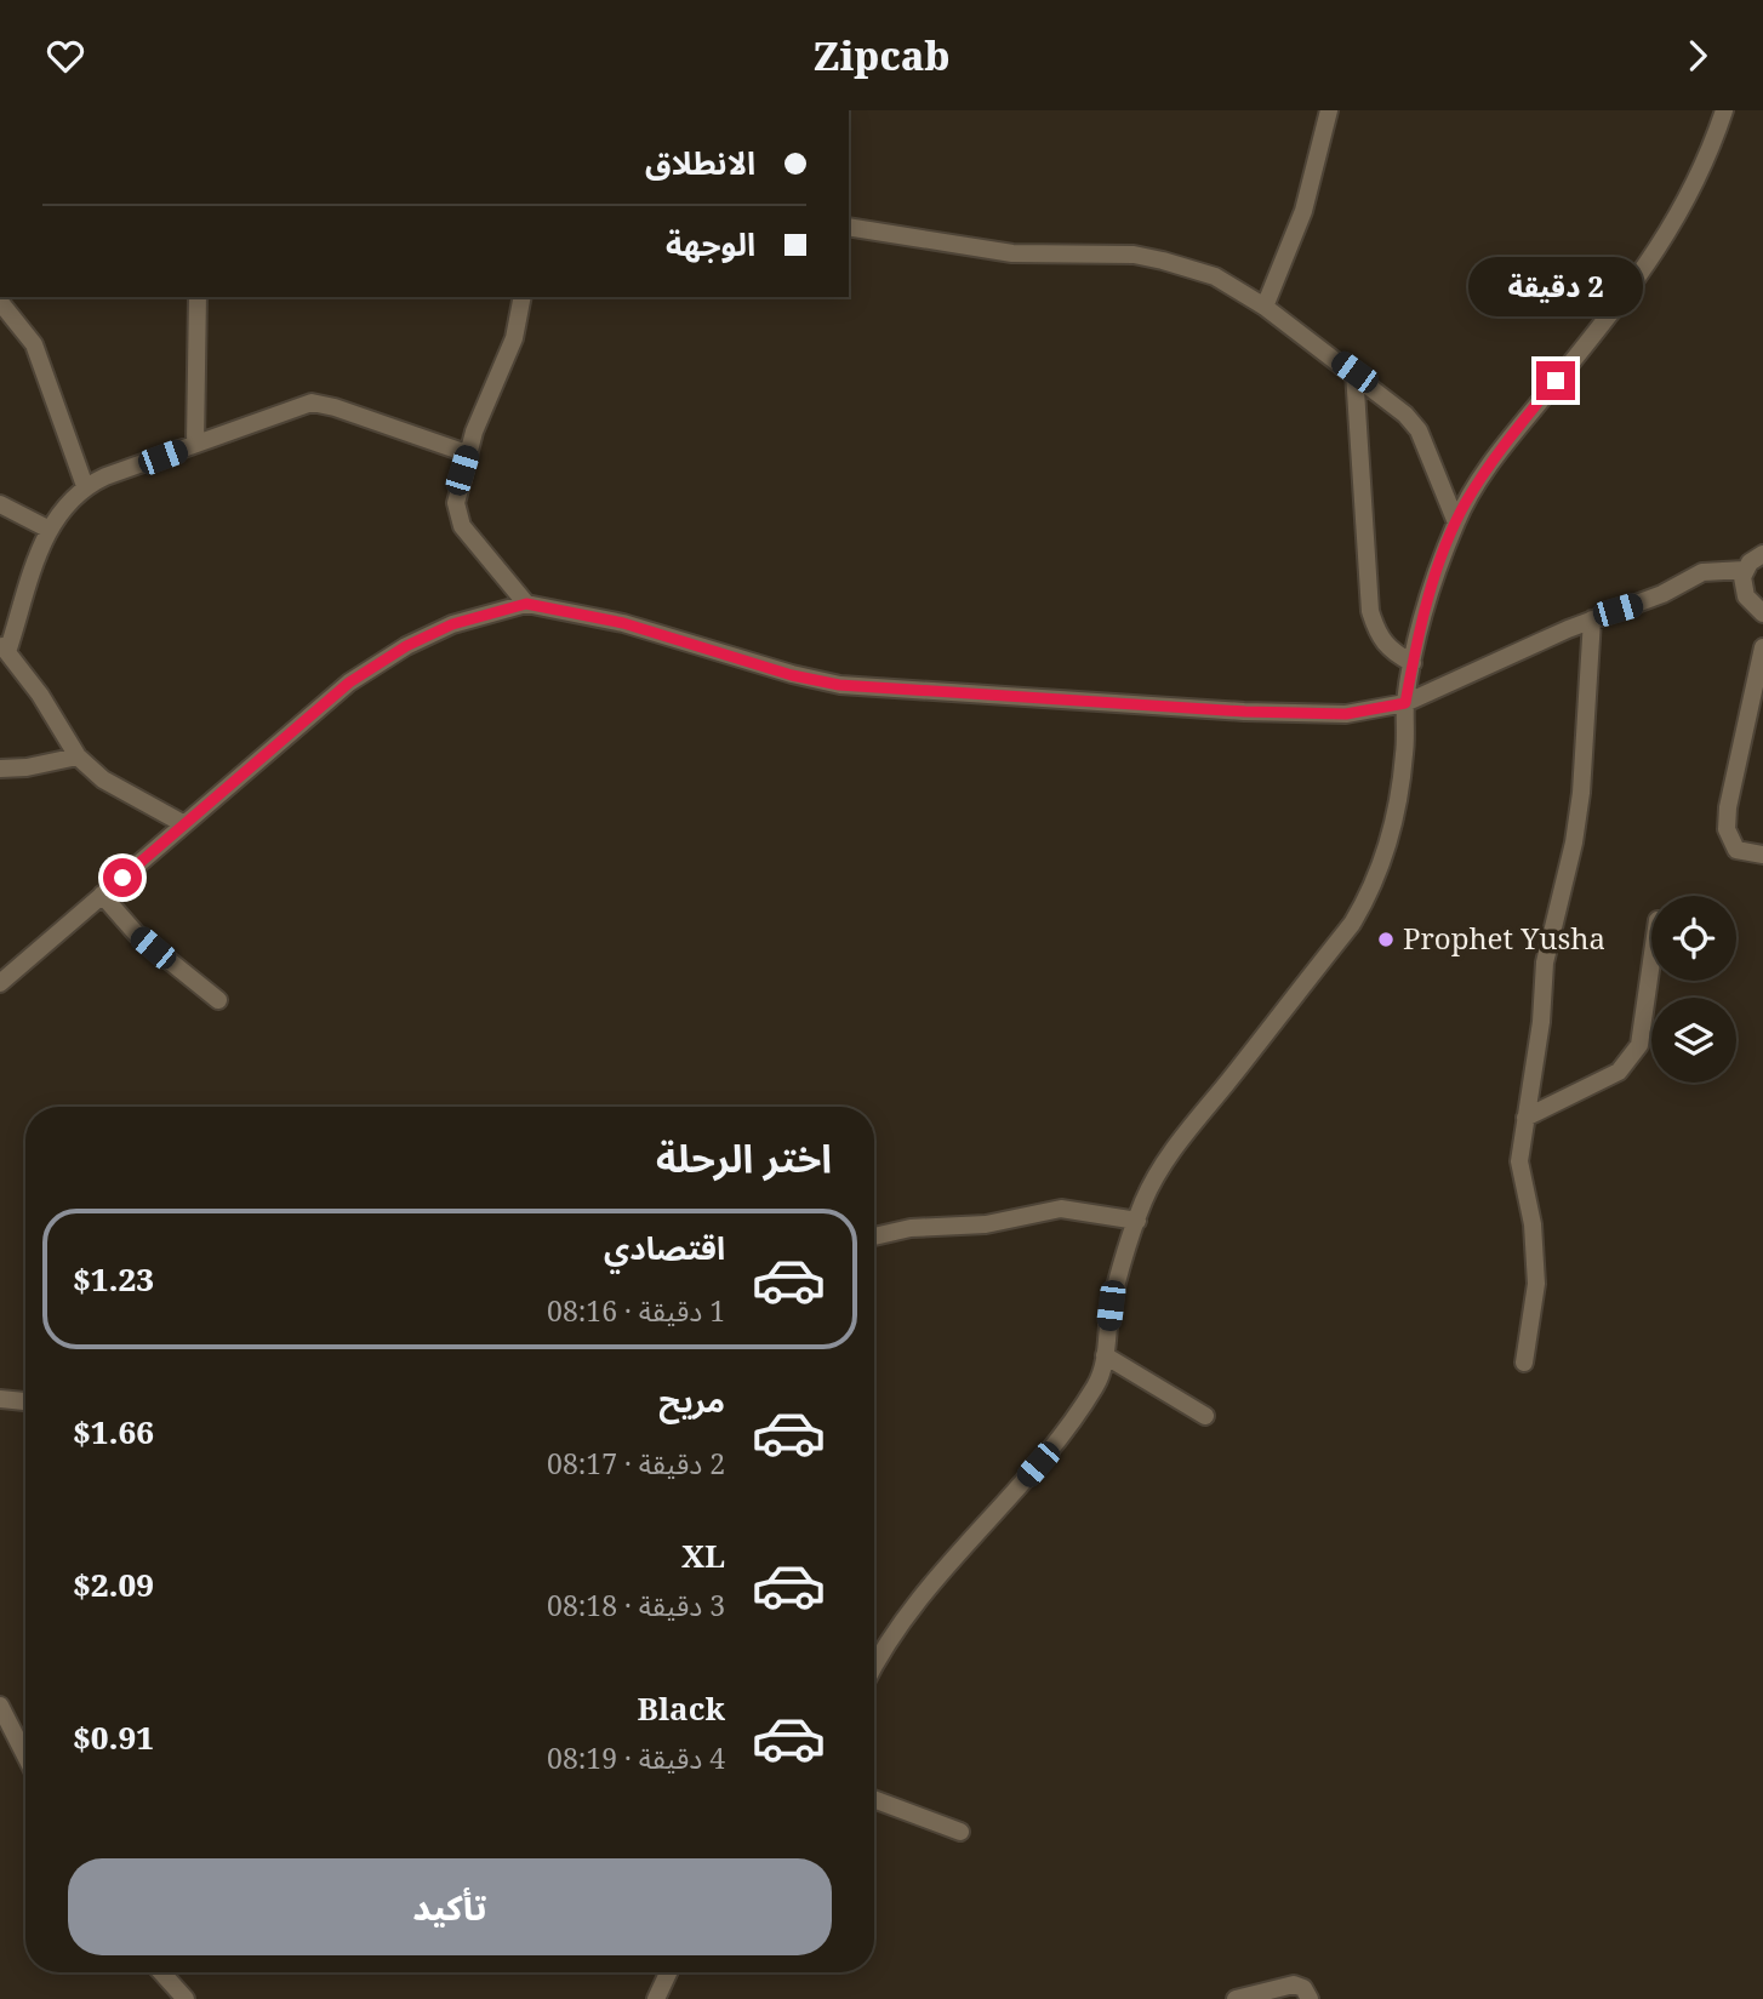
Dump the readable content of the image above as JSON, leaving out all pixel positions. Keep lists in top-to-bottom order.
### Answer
{
  "places": ["Prophet Yusha"],
  "page": {
    "header": "Zipcab",
    "banner": ["الانطلاق", "الوجهة"],
    "bubble": "2 دقيقة",
    "heading": "اختر الرحلة",
    "list": [
      {
        "name": "اقتصادي",
        "note": "1 دقيقة · 08:16",
        "value": "$1.23"
      },
      {
        "name": "مريح",
        "note": "2 دقيقة · 08:17",
        "value": "$1.66"
      },
      {
        "name": "XL",
        "note": "3 دقيقة · 08:18",
        "value": "$2.09"
      },
      {
        "name": "Black",
        "note": "4 دقيقة · 08:19",
        "value": "$0.91"
      }
    ],
    "buttons": "تأكيد"
  }
}
